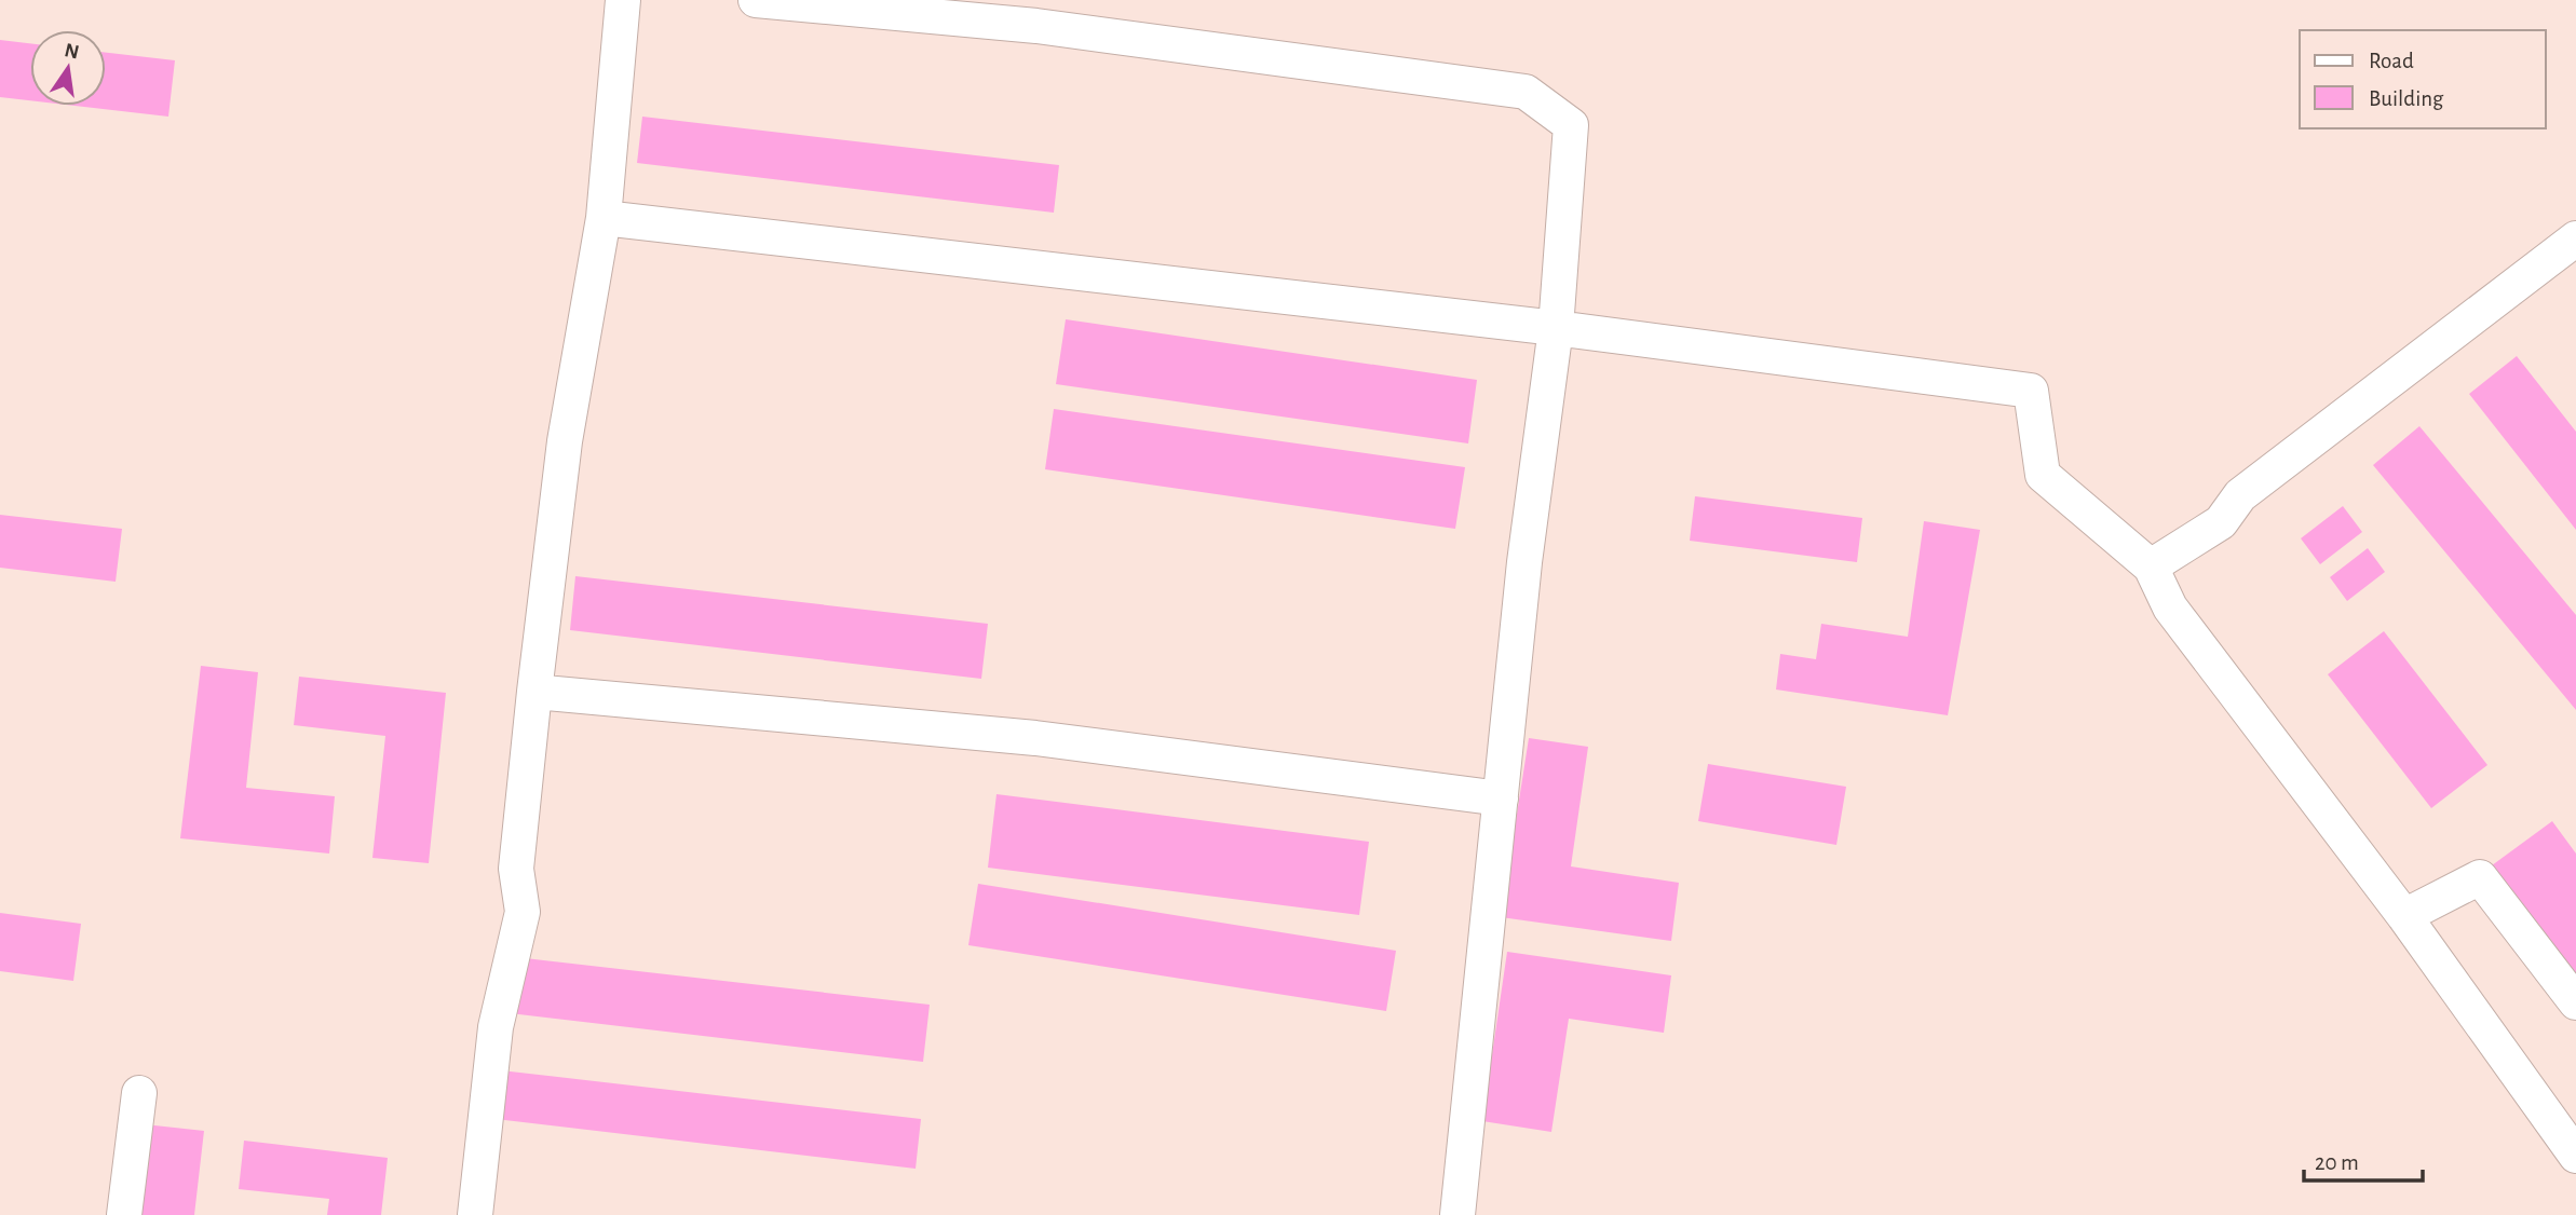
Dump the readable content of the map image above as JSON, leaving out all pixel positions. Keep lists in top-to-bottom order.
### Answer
{
  "legend": ["Road", "Building"],
  "scale_bar": "20 m",
  "north": "top"
}
